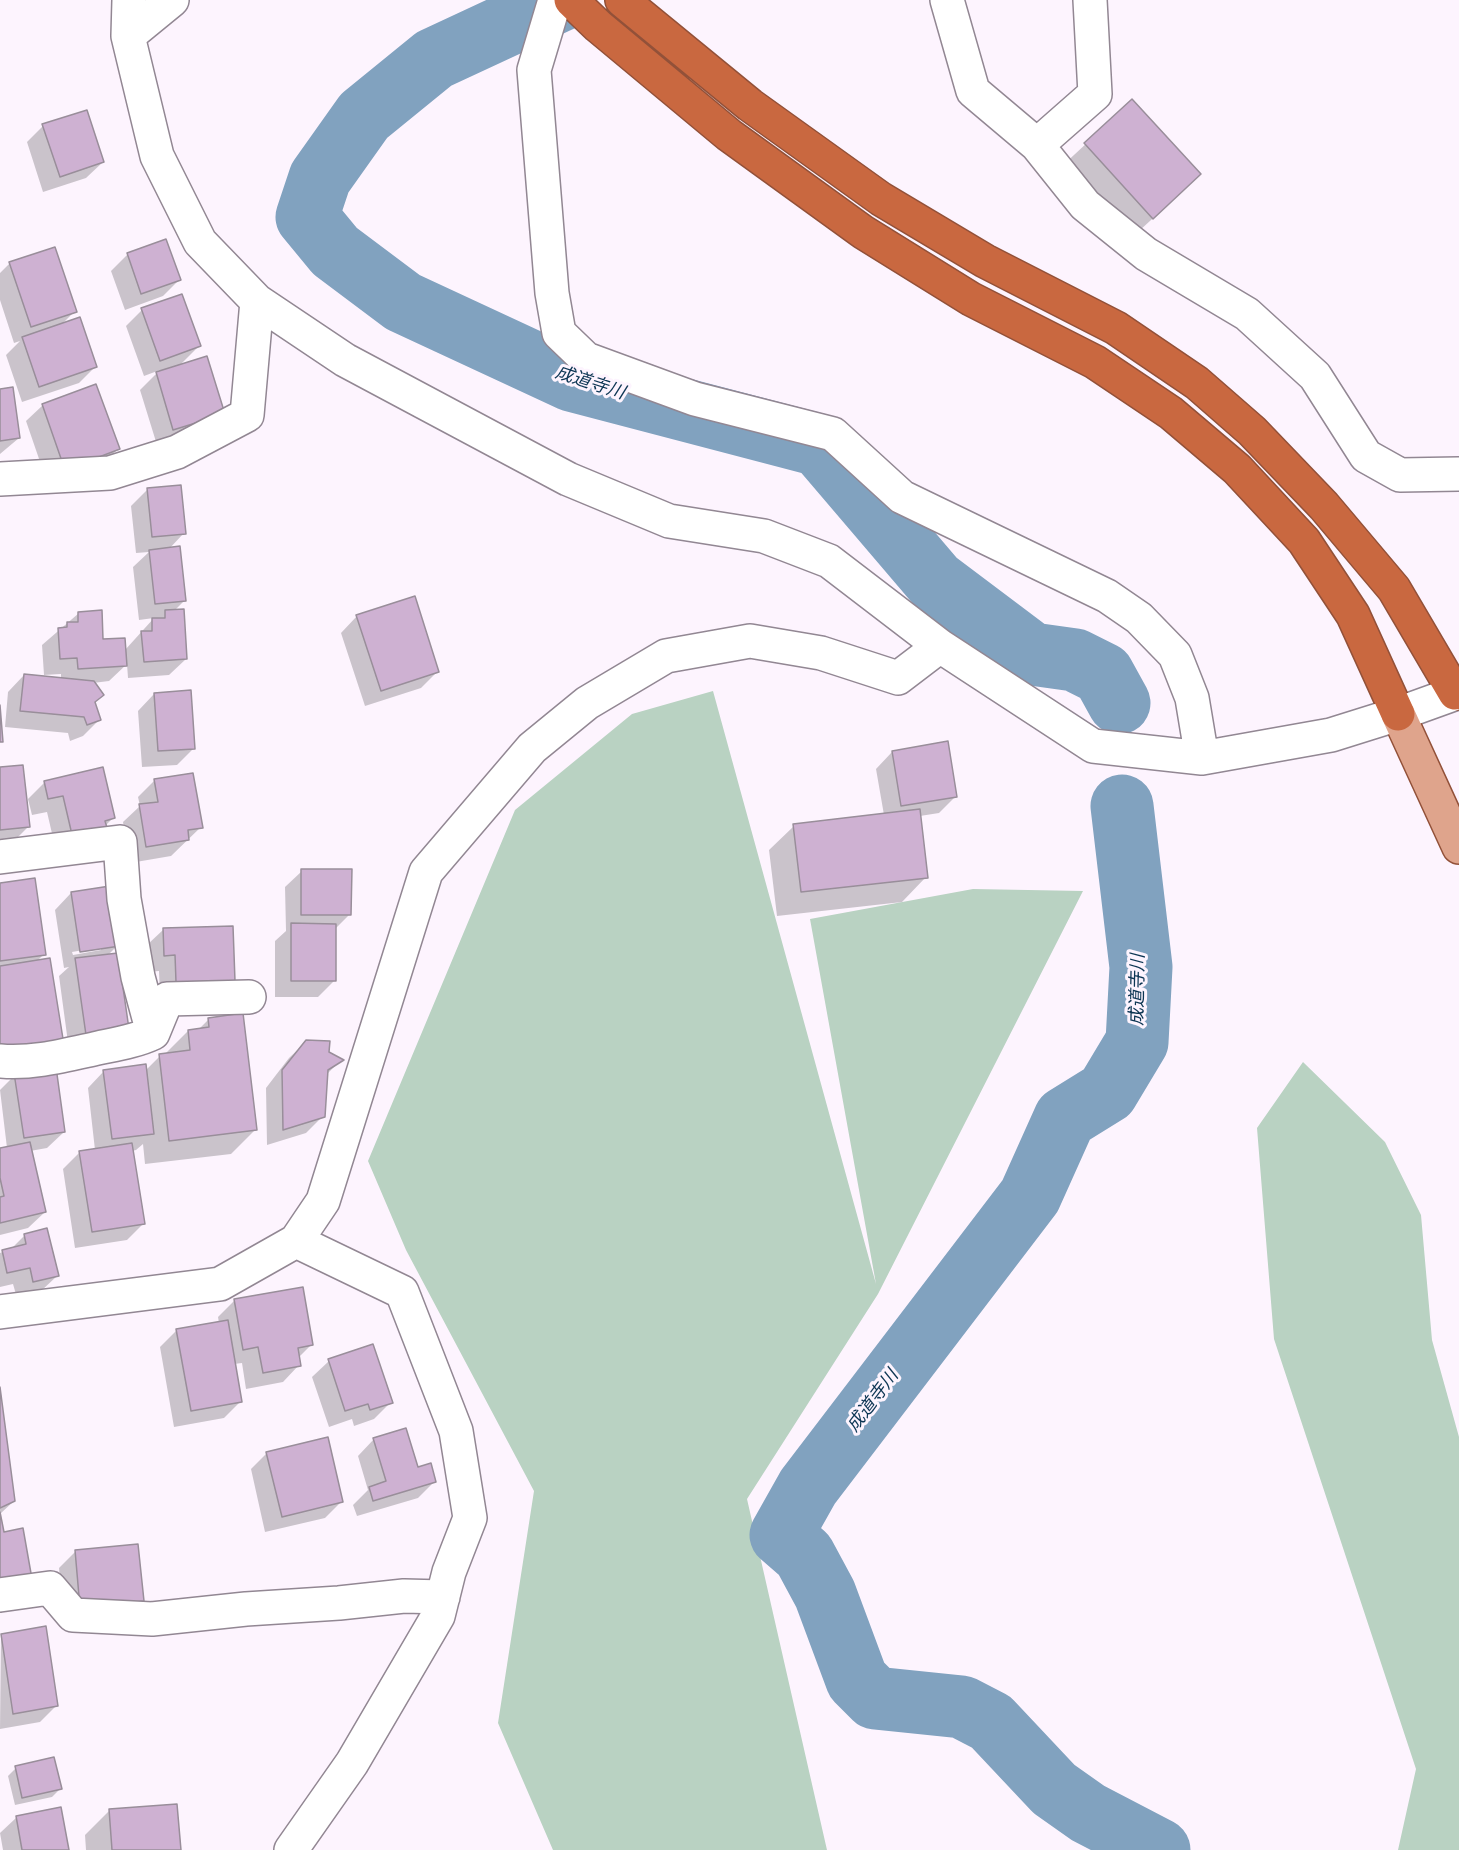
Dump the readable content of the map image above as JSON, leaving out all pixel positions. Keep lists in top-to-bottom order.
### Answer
{
  "water": ["成道寺川"]
}
